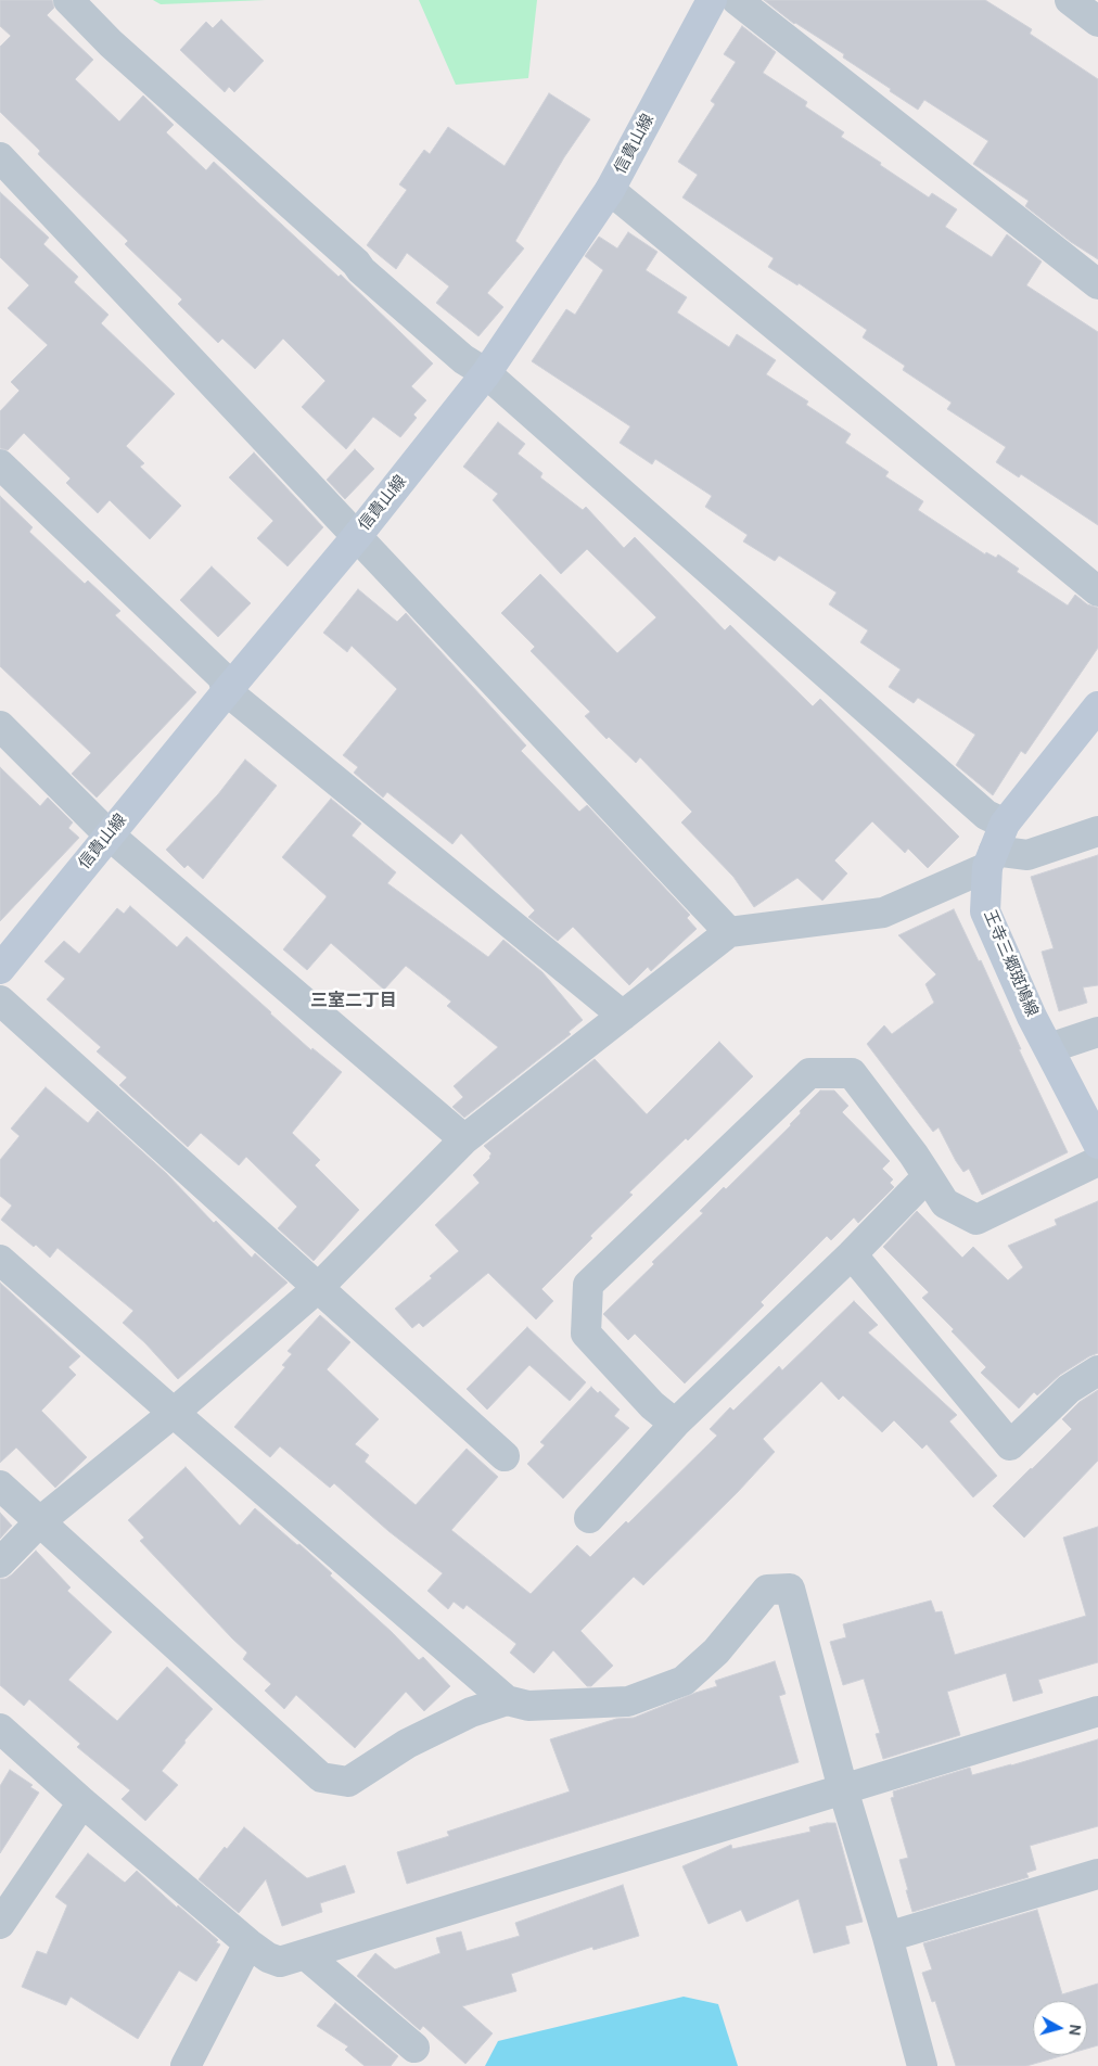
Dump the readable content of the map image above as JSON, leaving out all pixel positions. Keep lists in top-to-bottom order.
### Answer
{
  "streets": {
    "main road": ["信貴山線", "王寺三郷斑鳩線"]
  },
  "districts": ["三室二丁目"],
  "north": "right"
}
